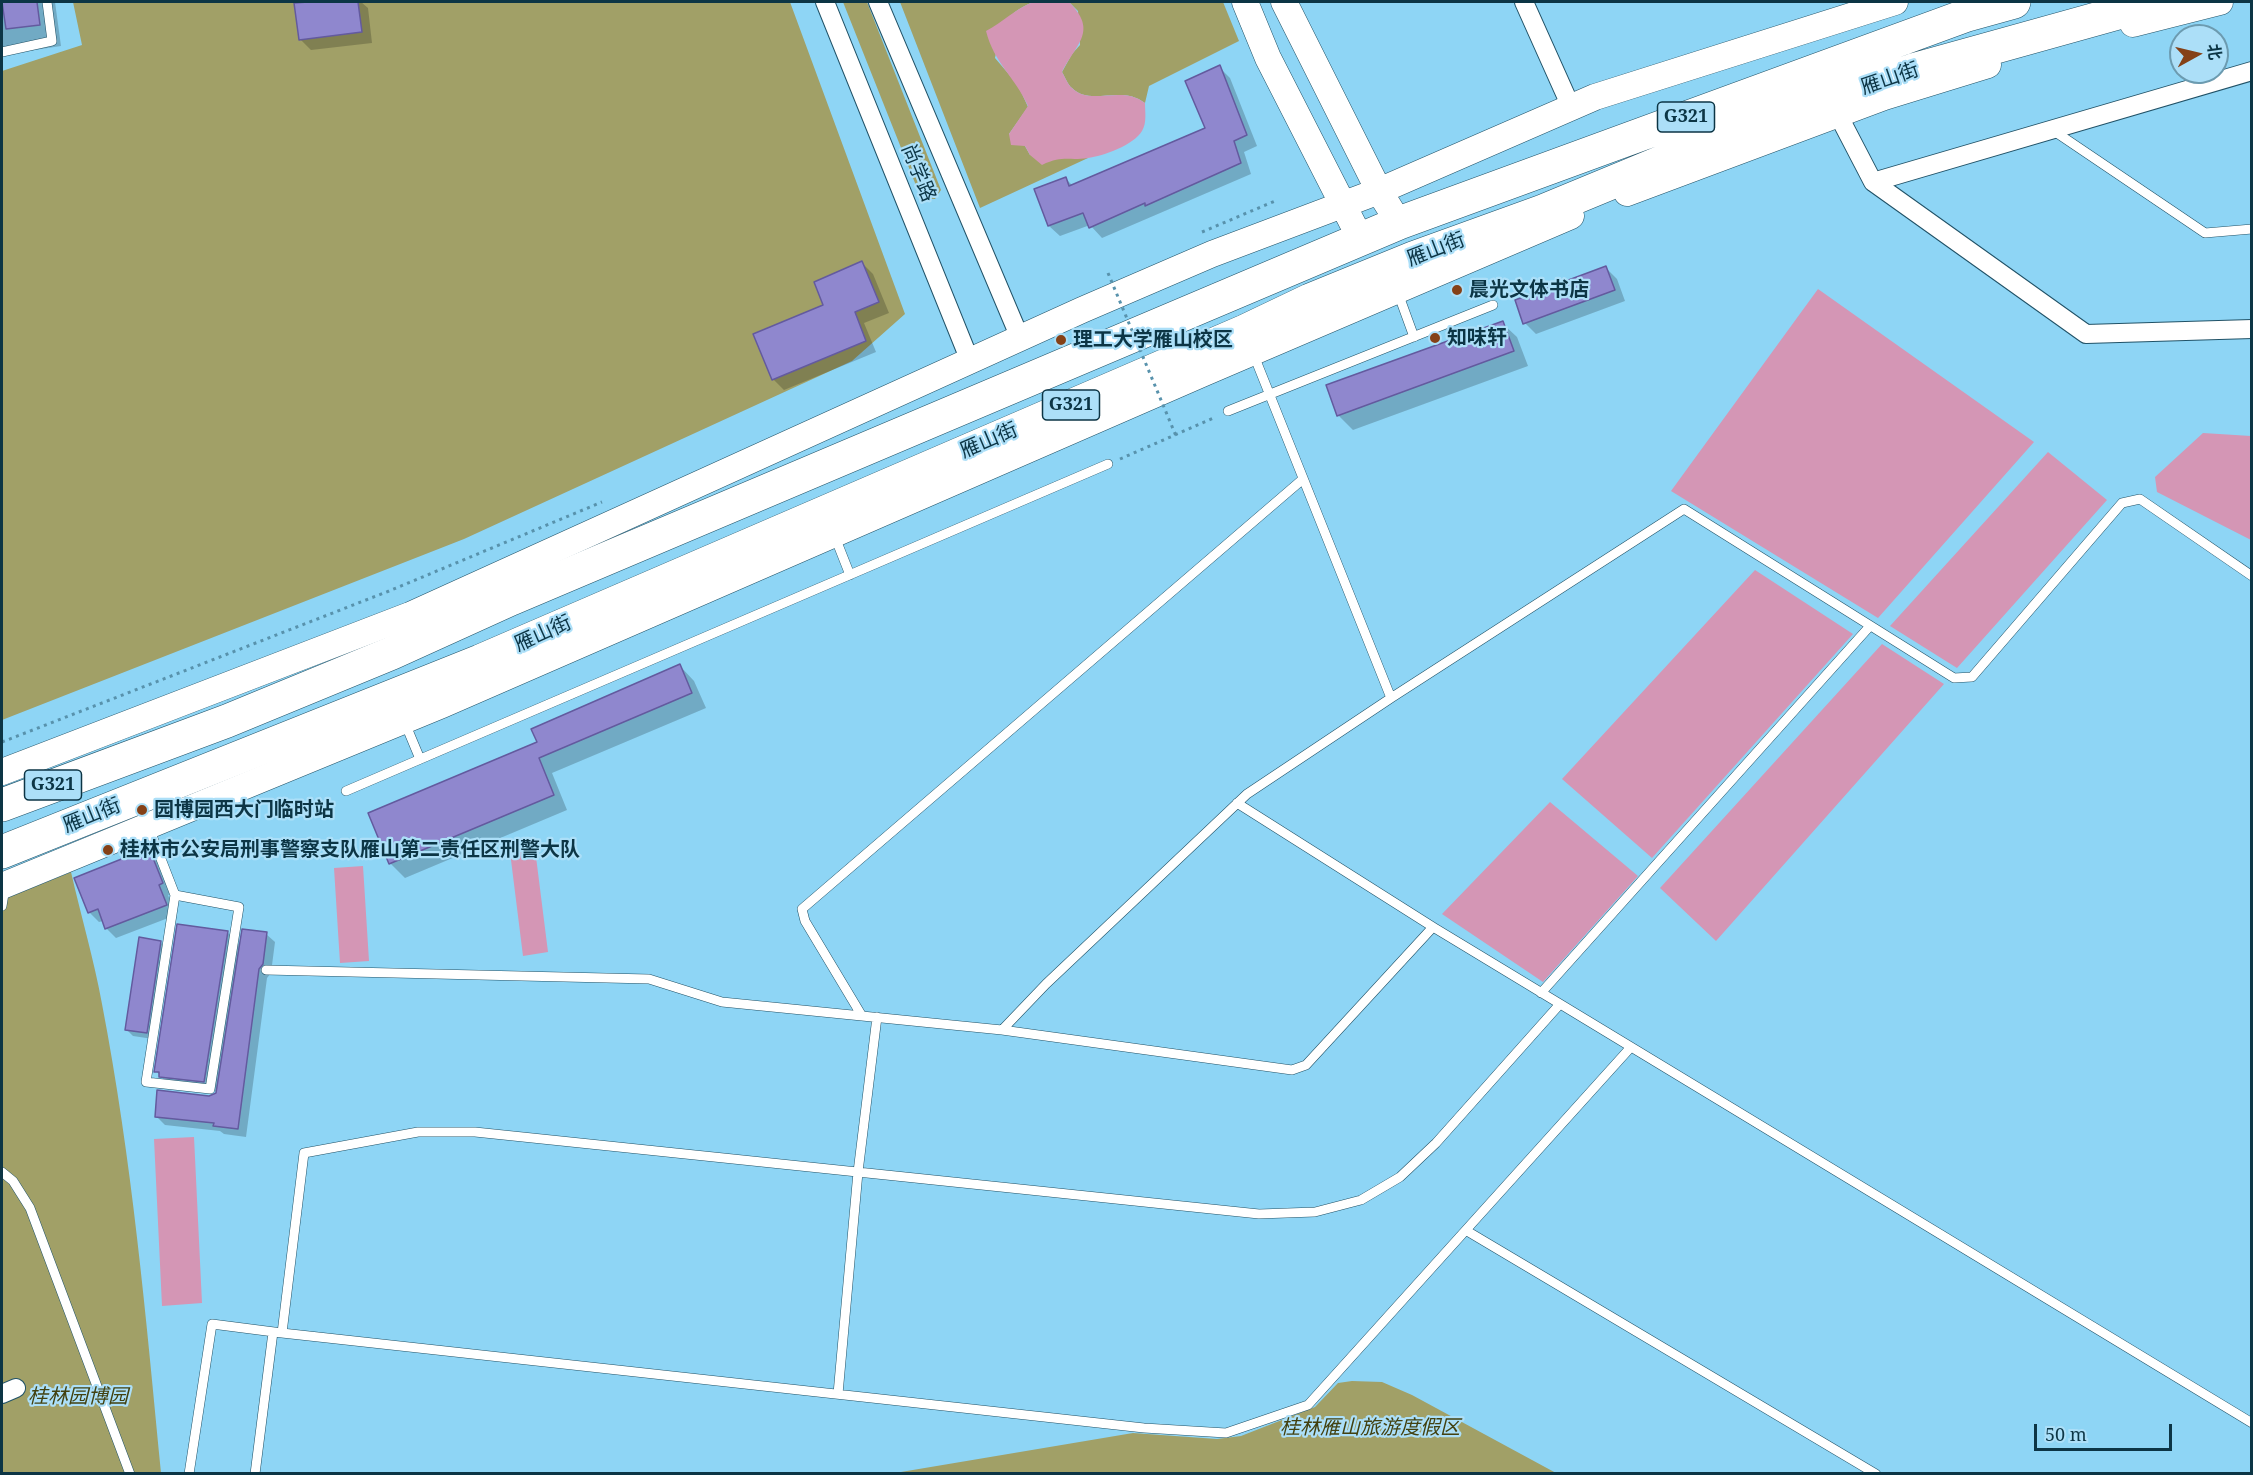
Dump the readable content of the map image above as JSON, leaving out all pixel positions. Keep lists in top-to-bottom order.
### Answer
{
  "streets": {
    "highway": ["雁山街", "G321"],
    "street": ["尚学路"]
  },
  "parks": ["桂林园博园", "桂林雁山旅游度假区"],
  "places": [
    "晨光文体书店",
    "知味轩",
    "理工大学雁山校区",
    "园博园西大门临时站",
    "桂林市公安局刑事警察支队雁山第二责任区刑警大队"
  ],
  "scale_bar": "50 m",
  "north": "right"
}
